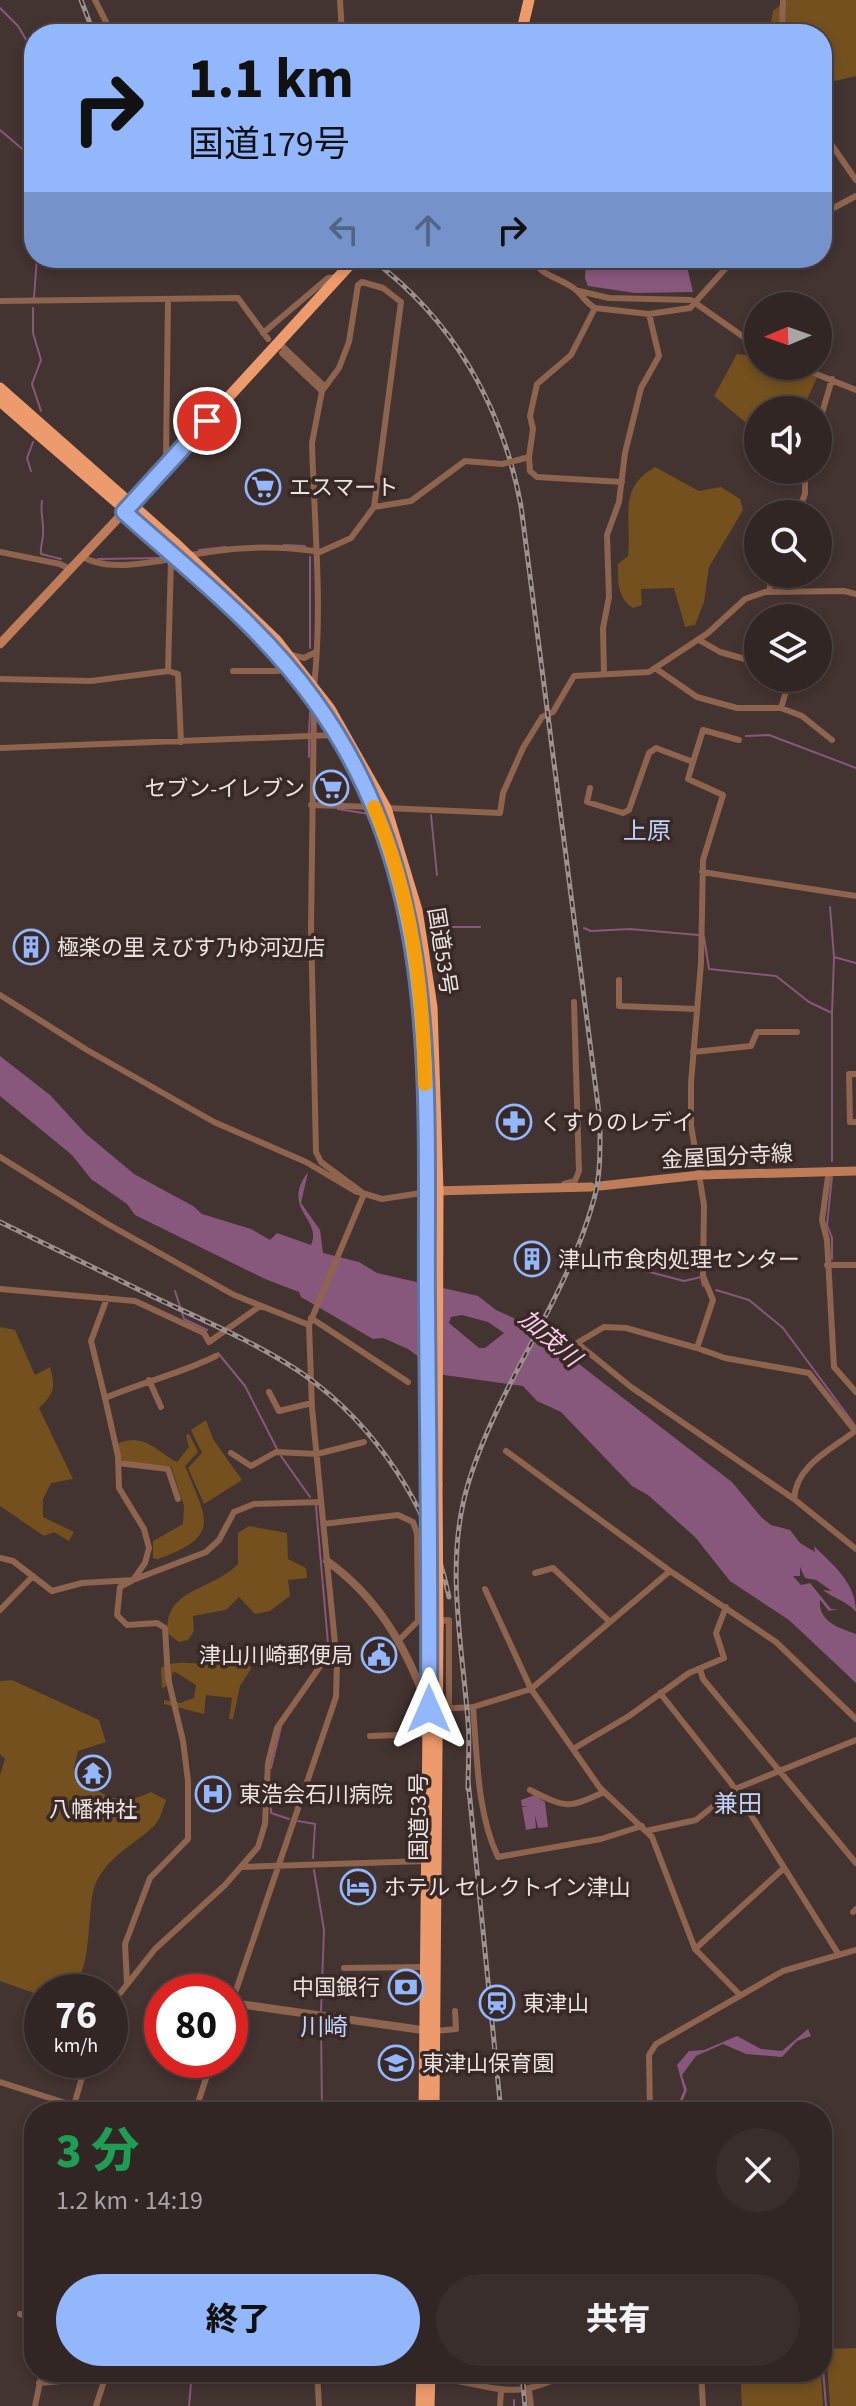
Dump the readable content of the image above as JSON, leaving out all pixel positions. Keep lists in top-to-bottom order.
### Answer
{
  "streets": {
    "highway": ["国道53号"],
    "main road": ["金屋国分寺線"]
  },
  "crossings": [
    ["国道53号", "金屋国分寺線"]
  ],
  "districts": ["上原", "兼田", "川崎"],
  "water": ["加茂川"],
  "places": {
    "supermarket": ["エスマート", "セブン-イレブン"],
    "building": ["極楽の里 えびす乃ゆ河辺店", "津山市食肉処理センター"],
    "pharmacy": ["くすりのレデイ"],
    "public building": ["津山川崎郵便局"],
    "temple": ["八幡神社"],
    "hospital": ["東浩会石川病院"],
    "hotel": ["ホテル セレクトイン津山"],
    "bank": ["中国銀行"],
    "station": ["東津山"],
    "school or university": ["東津山保育園"]
  },
  "north": "left",
  "page": {
    "turn": ["1.1 km", "国道179号"],
    "speed": "76 km/h",
    "limit": "80",
    "heading": ["3 分", "1.2 km · 14:19"],
    "buttons": ["終了", "共有"]
  }
}
